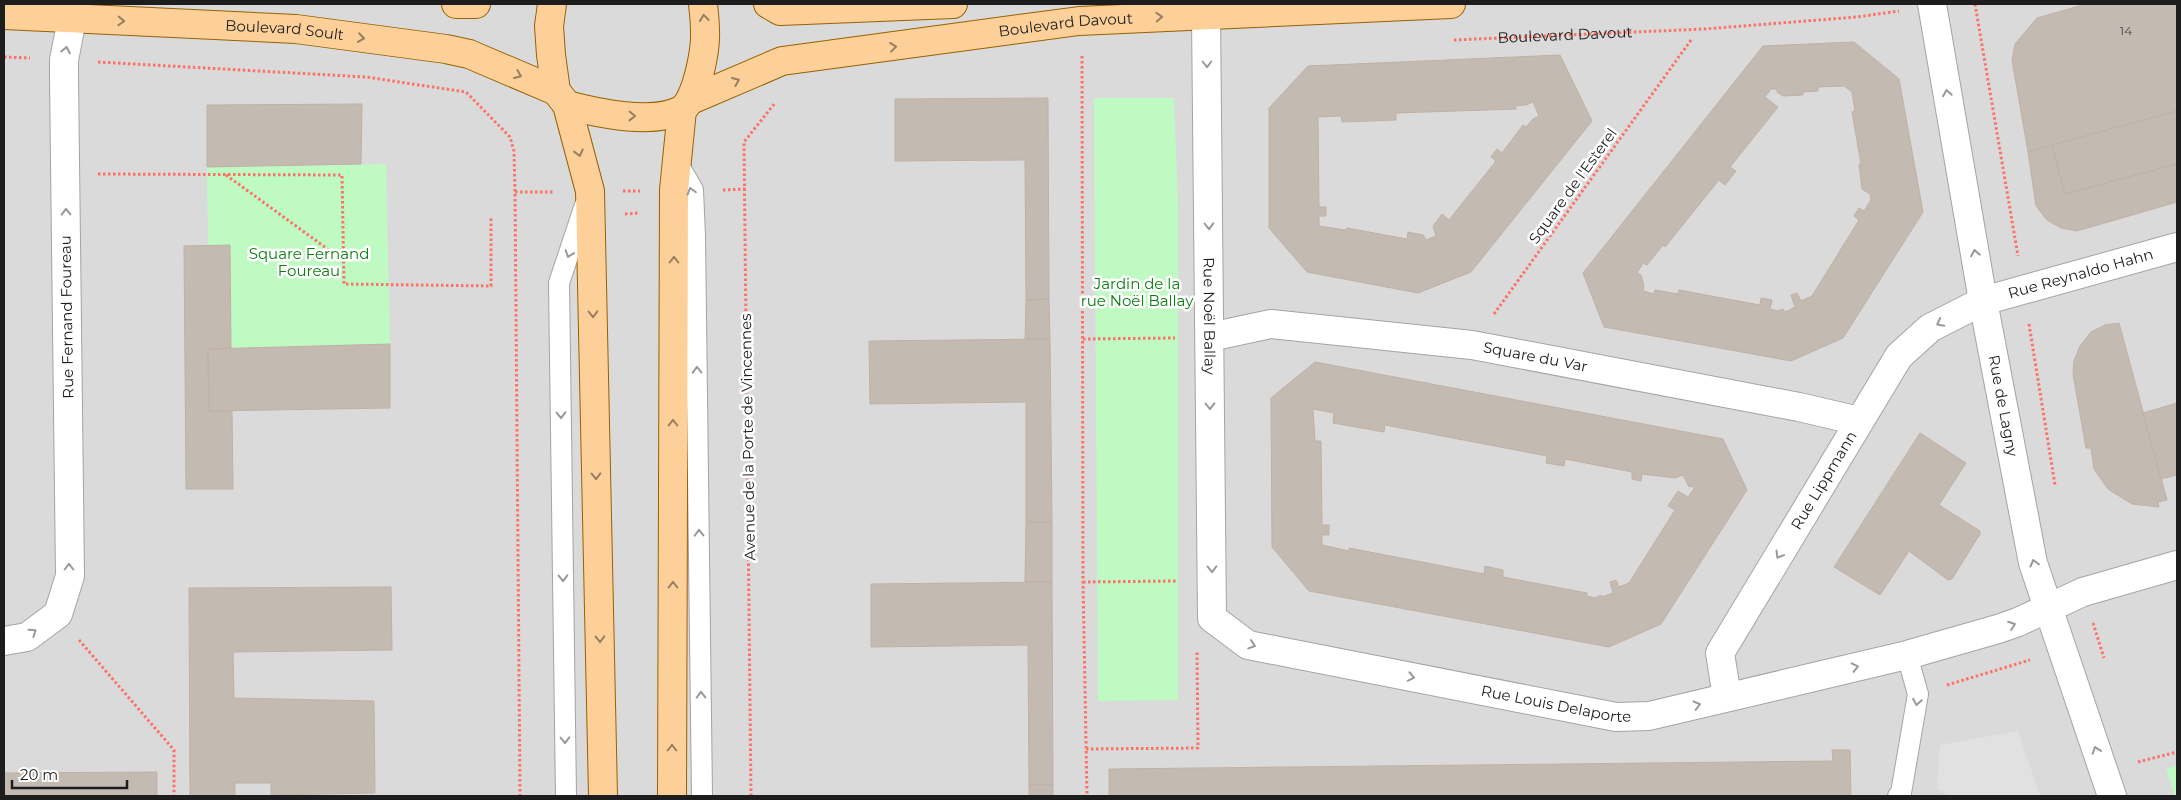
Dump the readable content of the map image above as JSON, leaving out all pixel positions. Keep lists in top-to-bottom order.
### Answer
{
  "streets": {
    "main road": ["Boulevard Davout", "Boulevard Soult"],
    "street": [
      "Rue Reynaldo Hahn",
      "Rue Fernand Foureau",
      "Rue Noël Ballay",
      "Square du Var",
      "Rue de Lagny",
      "Rue Lippmann",
      "Rue Louis Delaporte"
    ],
    "path": ["Square de l'Esterel", "Avenue de la Porte de Vincennes"]
  },
  "crossings": [
    ["Boulevard Davout", "Boulevard Soult"],
    ["Boulevard Davout", "Rue Noël Ballay"],
    ["Boulevard Davout", "Rue de Lagny"],
    ["Boulevard Soult", "Rue Fernand Foureau"],
    ["Square de l'Esterel", "Square du Var"],
    ["Rue Reynaldo Hahn", "Rue de Lagny"],
    ["Rue Reynaldo Hahn", "Rue Lippmann"],
    ["Rue Noël Ballay", "Square du Var"],
    ["Rue Noël Ballay", "Rue Louis Delaporte"],
    ["Square du Var", "Rue Lippmann"],
    ["Rue de Lagny", "Rue Lippmann"],
    ["Rue de Lagny", "Rue Louis Delaporte"],
    ["Rue Lippmann", "Rue Louis Delaporte"]
  ],
  "one_way": [
    "Boulevard Soult",
    "Rue Fernand Foureau",
    "Rue Noël Ballay",
    "Rue de Lagny",
    "Rue Lippmann",
    "Rue Louis Delaporte"
  ],
  "parks": ["Square Fernand Foureau", "Jardin de la rue Noël Ballay"],
  "house_numbers": ["14"],
  "scale_bar": "20 m"
}
